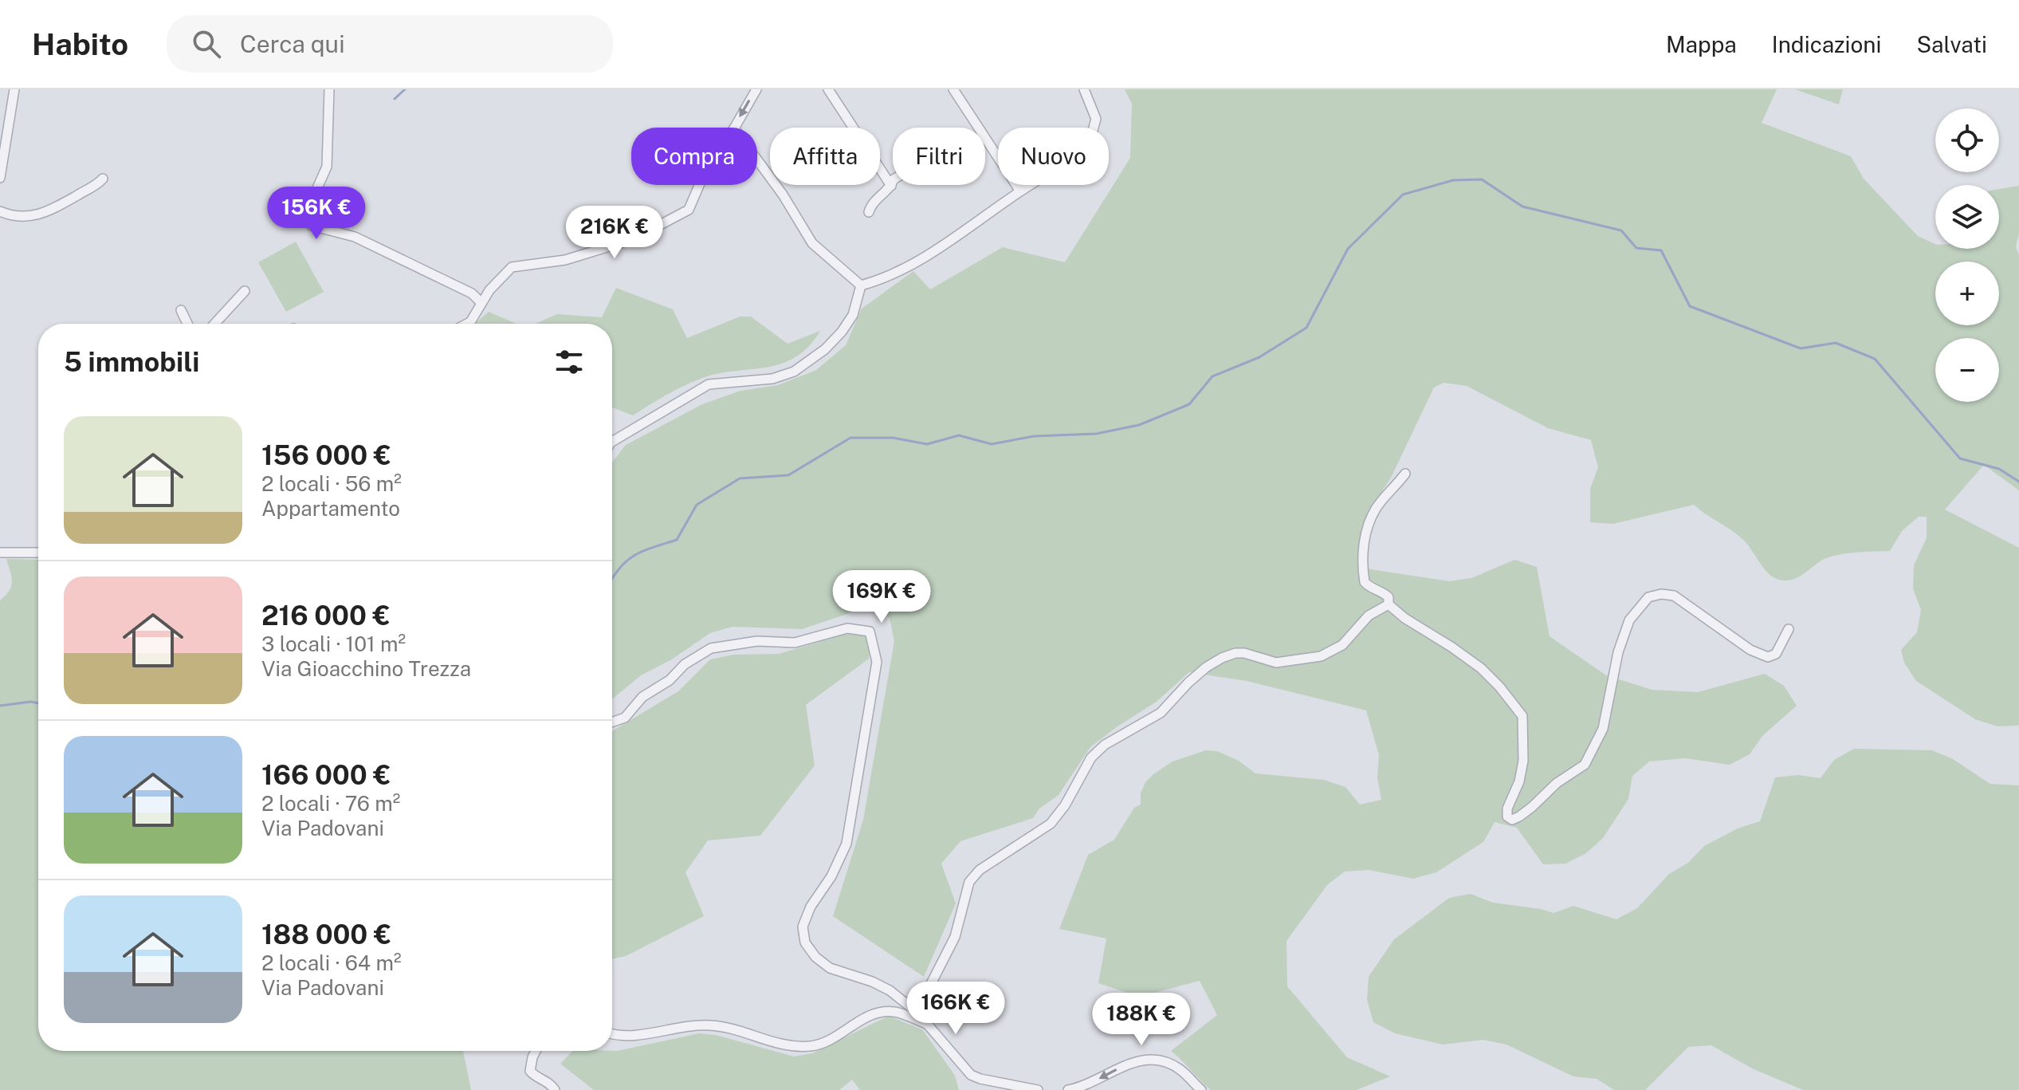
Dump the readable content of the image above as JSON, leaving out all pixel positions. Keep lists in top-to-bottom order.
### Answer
{
  "page": {
    "header": "Habito",
    "search": "Cerca qui",
    "nav": ["Mappa", "Indicazioni", "Salvati"],
    "map_buttons": ["+", "−"],
    "chip": [
      "Compra",
      "Affitta",
      "Filtri",
      "Nuovo"
    ],
    "price": [
      "156K €",
      "216K €",
      "169K €",
      "166K €",
      "188K €"
    ],
    "heading": "5 immobili",
    "list": [
      {
        "name": "156 000 €",
        "note": "2 locali · 56 m² · Appartamento"
      },
      {
        "name": "216 000 €",
        "note": "3 locali · 101 m² · Via Gioacchino Trezza"
      },
      {
        "name": "166 000 €",
        "note": "2 locali · 76 m² · Via Padovani"
      },
      {
        "name": "188 000 €",
        "note": "2 locali · 64 m² · Via Padovani"
      }
    ]
  }
}
